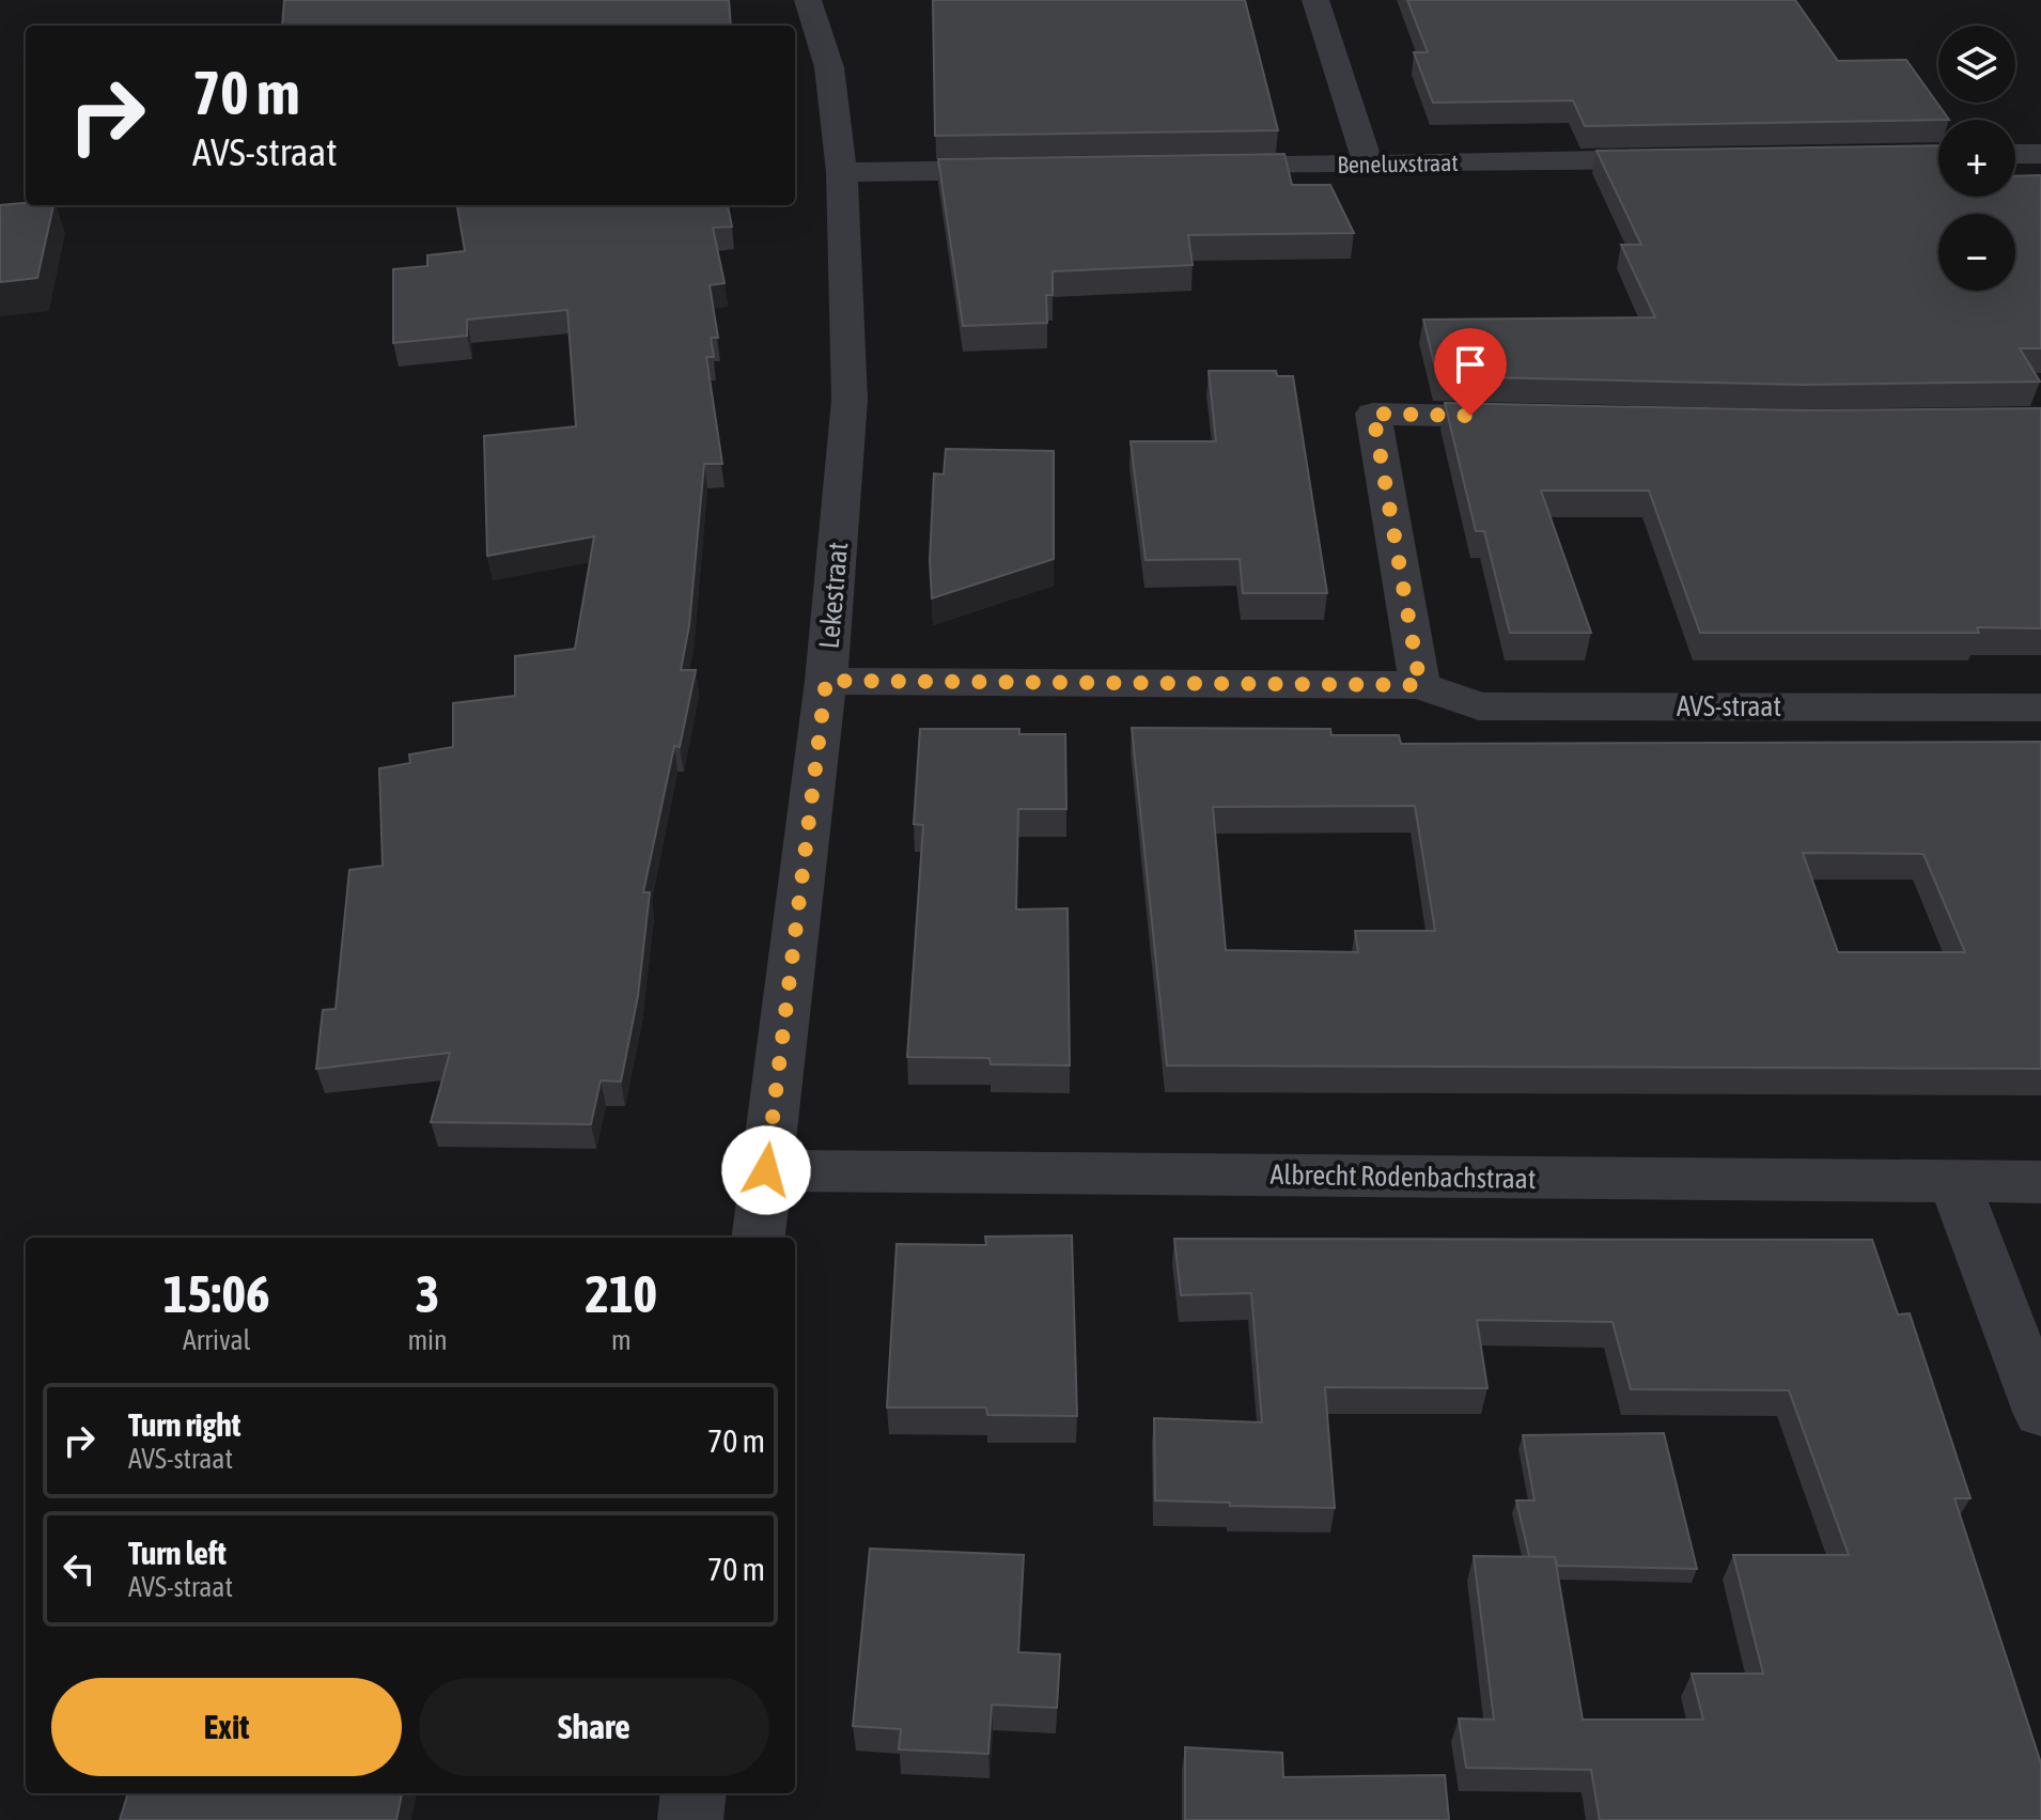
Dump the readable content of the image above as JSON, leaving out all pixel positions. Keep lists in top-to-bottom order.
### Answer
{
  "streets": {
    "street": [
      "Beneluxstraat",
      "Lekestraat",
      "AVS-straat",
      "Albrecht Rodenbachstraat"
    ]
  },
  "crossings": [
    ["Lekestraat", "AVS-straat"],
    ["Lekestraat", "Albrecht Rodenbachstraat"]
  ],
  "page": {
    "map_buttons": ["+", "−"],
    "turn": ["70 m", "AVS-straat"],
    "eta": [
      "15:06",
      "Arrival",
      "3",
      "min",
      "210",
      "m"
    ],
    "list": [
      {
        "name": "Turn right",
        "note": "AVS-straat",
        "value": "70 m"
      },
      {
        "name": "Turn left",
        "note": "AVS-straat",
        "value": "70 m"
      }
    ],
    "buttons": ["Exit", "Share"]
  }
}
